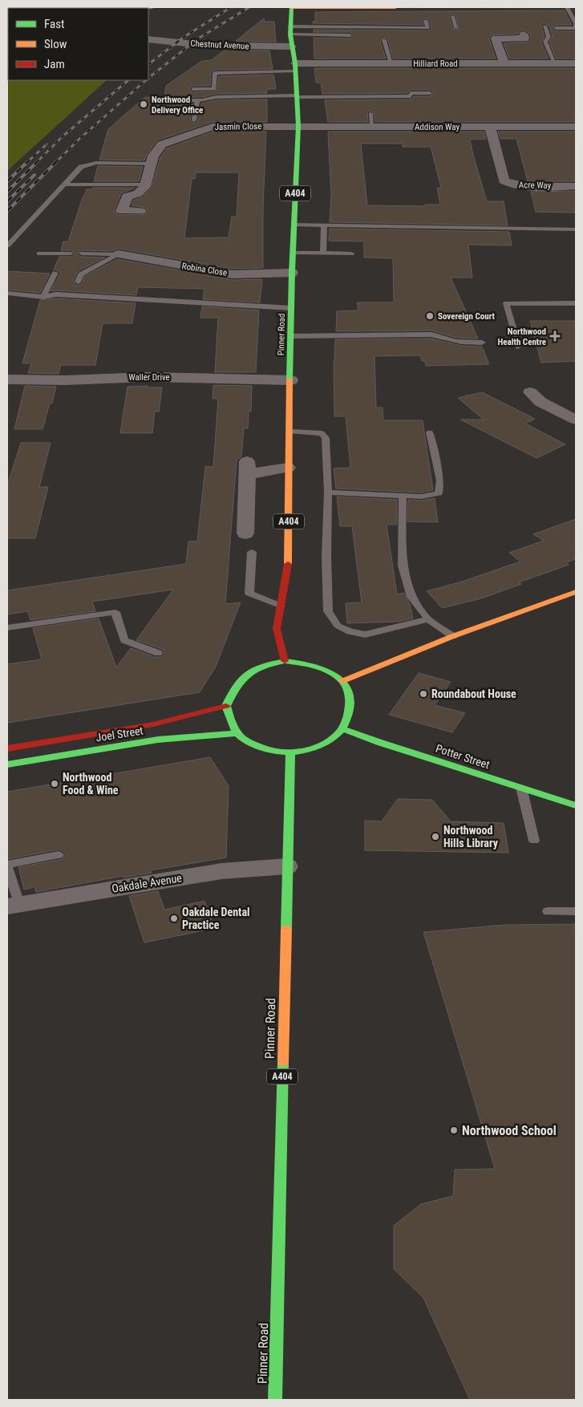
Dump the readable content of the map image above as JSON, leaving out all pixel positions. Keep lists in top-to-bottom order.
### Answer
{
  "streets": {
    "main road": [
      "A404",
      "Pinner Road",
      "Joel Street",
      "Potter Street"
    ],
    "street": [
      "Chestnut Avenue",
      "Hilliard Road",
      "Jasmin Close",
      "Addison Way",
      "Acre Way",
      "Robina Close",
      "Waller Drive",
      "Oakdale Avenue"
    ]
  },
  "crossings": [
    ["Chestnut Avenue", "Pinner Road"],
    ["Hilliard Road", "Pinner Road"],
    ["Jasmin Close", "Addison Way"],
    ["Jasmin Close", "Pinner Road"],
    ["Addison Way", "Acre Way"],
    ["Addison Way", "Pinner Road"],
    ["Robina Close", "Pinner Road"],
    ["Pinner Road", "Waller Drive"],
    ["Pinner Road", "Joel Street"],
    ["Pinner Road", "Potter Street"],
    ["Pinner Road", "Oakdale Avenue"],
    ["Joel Street", "Potter Street"]
  ],
  "places": {
    "other": [
      "Northwood Delivery Office",
      "Sovereign Court",
      "Roundabout House",
      "Northwood Food & Wine",
      "Northwood Hills Library",
      "Oakdale Dental Practice",
      "Northwood School"
    ],
    "health": ["Northwood Health Centre"]
  },
  "legend": ["Fast", "Slow", "Jam"]
}
